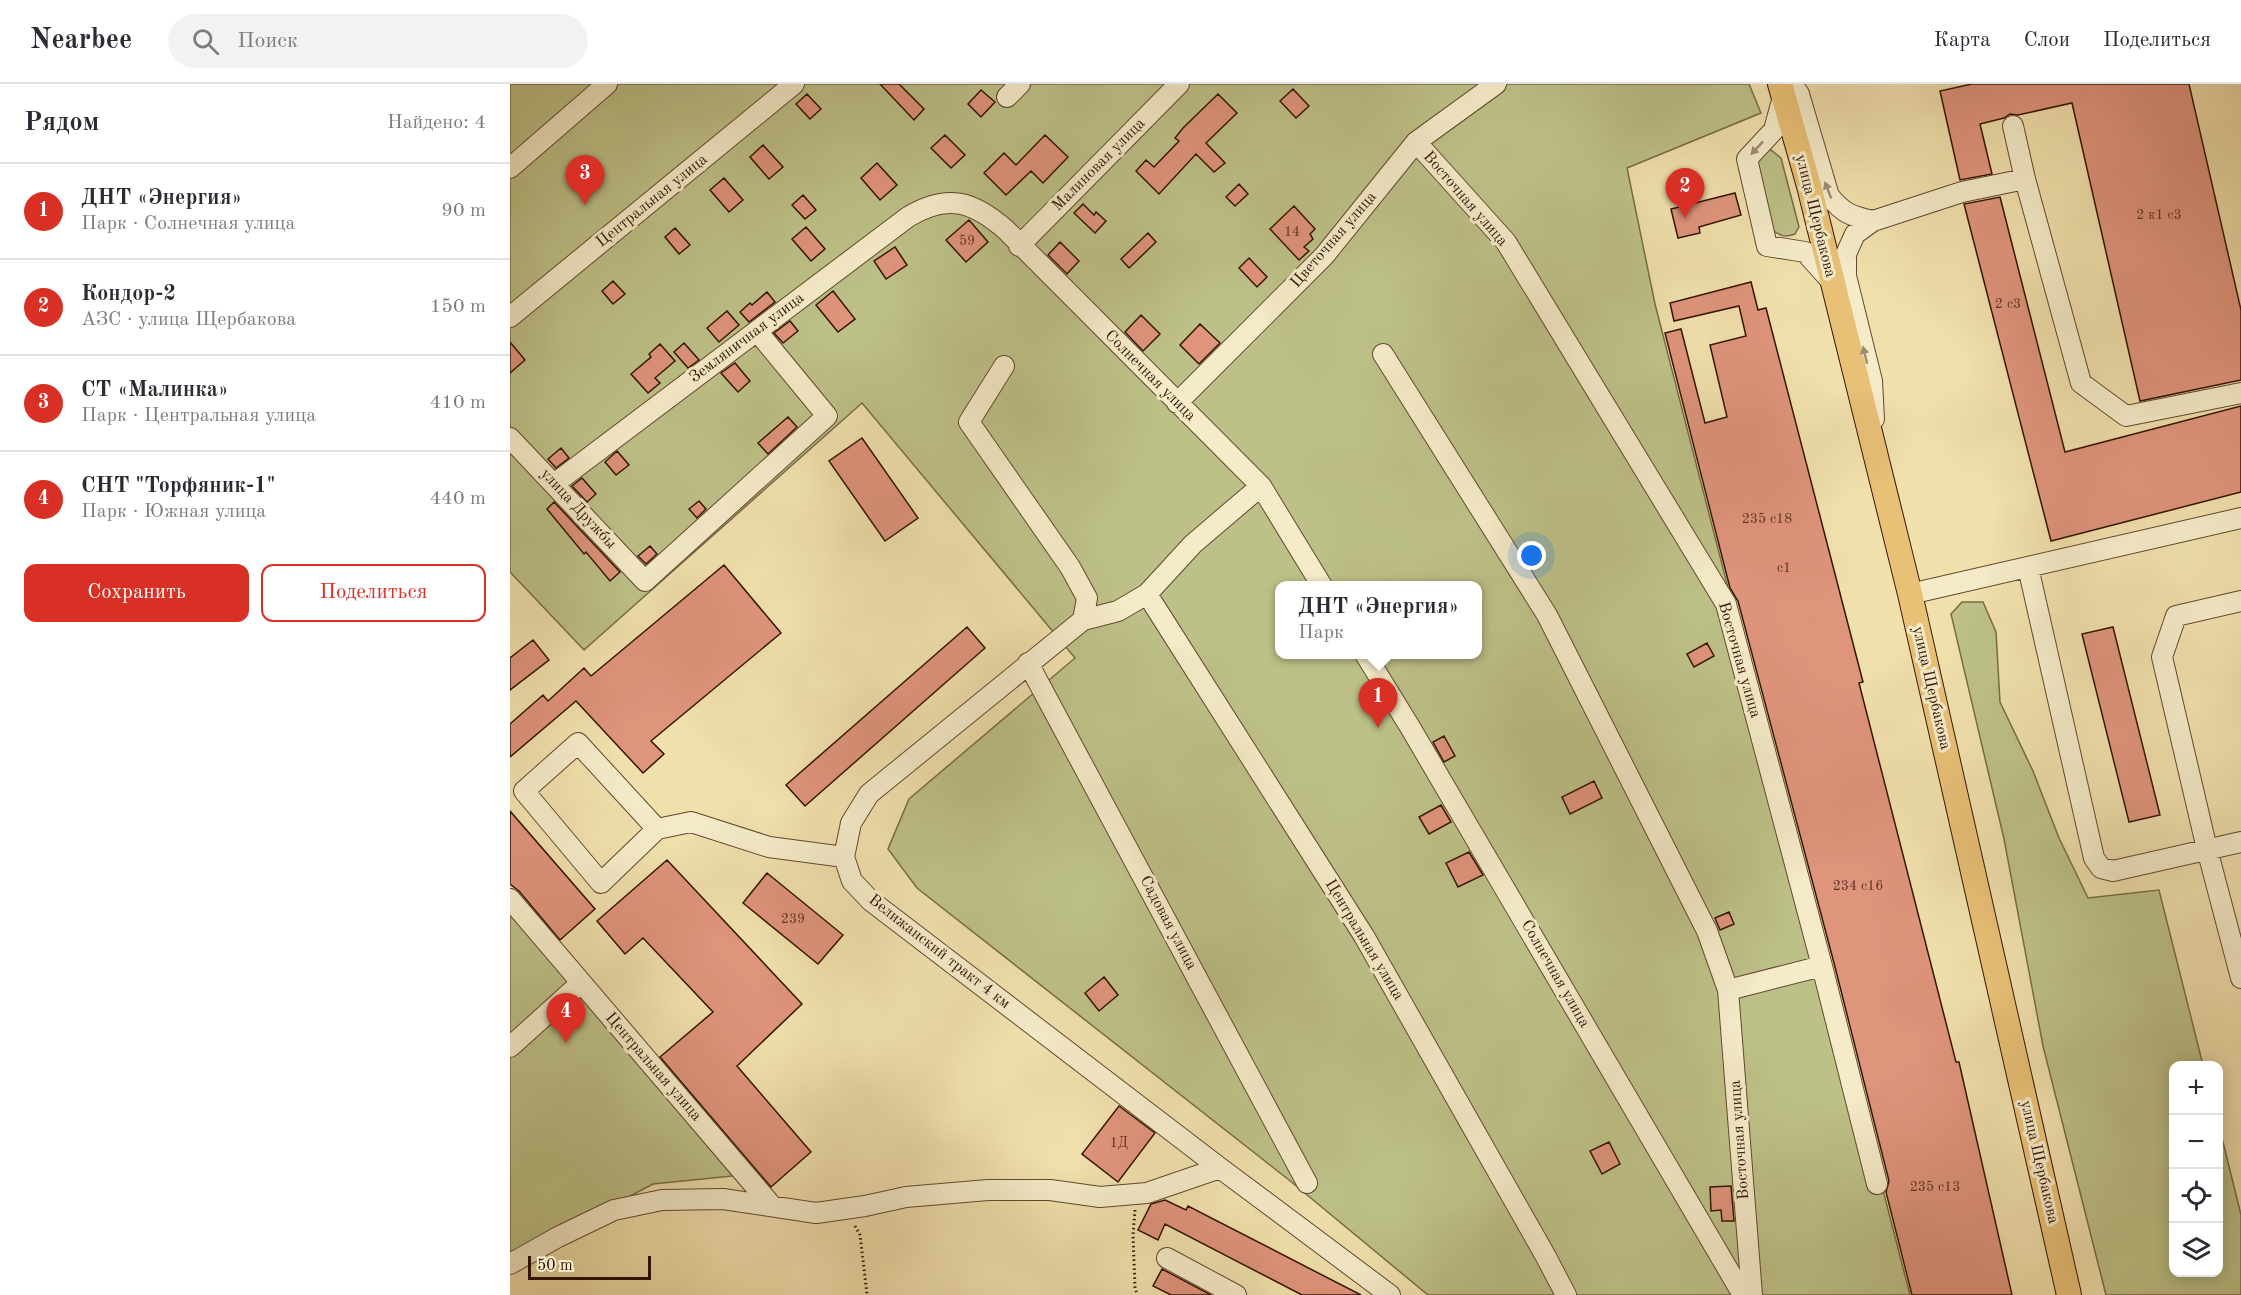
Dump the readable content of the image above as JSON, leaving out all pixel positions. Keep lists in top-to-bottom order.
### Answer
{
  "streets": {
    "main road": ["улица Щербакова"],
    "street": [
      "Малиновая улица",
      "Восточная улица",
      "Центральная улица",
      "Цветочная улица",
      "Земляничная улица",
      "Солнечная улица",
      "улица Дружбы",
      "Садовая улица",
      "Велижанский тракт 4 км"
    ]
  },
  "crossings": [
    ["Малиновая улица", "Солнечная улица"],
    ["Восточная улица", "Цветочная улица"],
    ["Цветочная улица", "Солнечная улица"],
    ["Земляничная улица", "Солнечная улица"],
    ["Земляничная улица", "улица Дружбы"]
  ],
  "house_numbers": [
    "2 к1 с3",
    "14",
    "59",
    "2 с3",
    "235 с18",
    "с1",
    "234 с16",
    "239",
    "1Д",
    "235 с13"
  ],
  "scale_bar": "50 m",
  "page": {
    "header": "Nearbee",
    "search": "Поиск",
    "nav": ["Карта", "Слои", "Поделиться"],
    "heading": ["Рядом", "Найдено: 4"],
    "pins": [
      "3",
      "2",
      "1",
      "4"
    ],
    "list": [
      {
        "mark": "1",
        "name": "ДНТ «Энергия»",
        "note": "Парк · Солнечная улица",
        "value": "90 m"
      },
      {
        "mark": "2",
        "name": "Кондор-2",
        "note": "АЗС · улица Щербакова",
        "value": "150 m"
      },
      {
        "mark": "3",
        "name": "CТ «Малинка»",
        "note": "Парк · Центральная улица",
        "value": "410 m"
      },
      {
        "mark": "4",
        "name": "СНТ \"Торфяник-1\"",
        "note": "Парк · Южная улица",
        "value": "440 m"
      }
    ],
    "buttons": ["Сохранить", "Поделиться"],
    "popup": ["ДНТ «Энергия»", "Парк"],
    "map_buttons": ["+", "−"],
    "scale": "50 m"
  }
}
